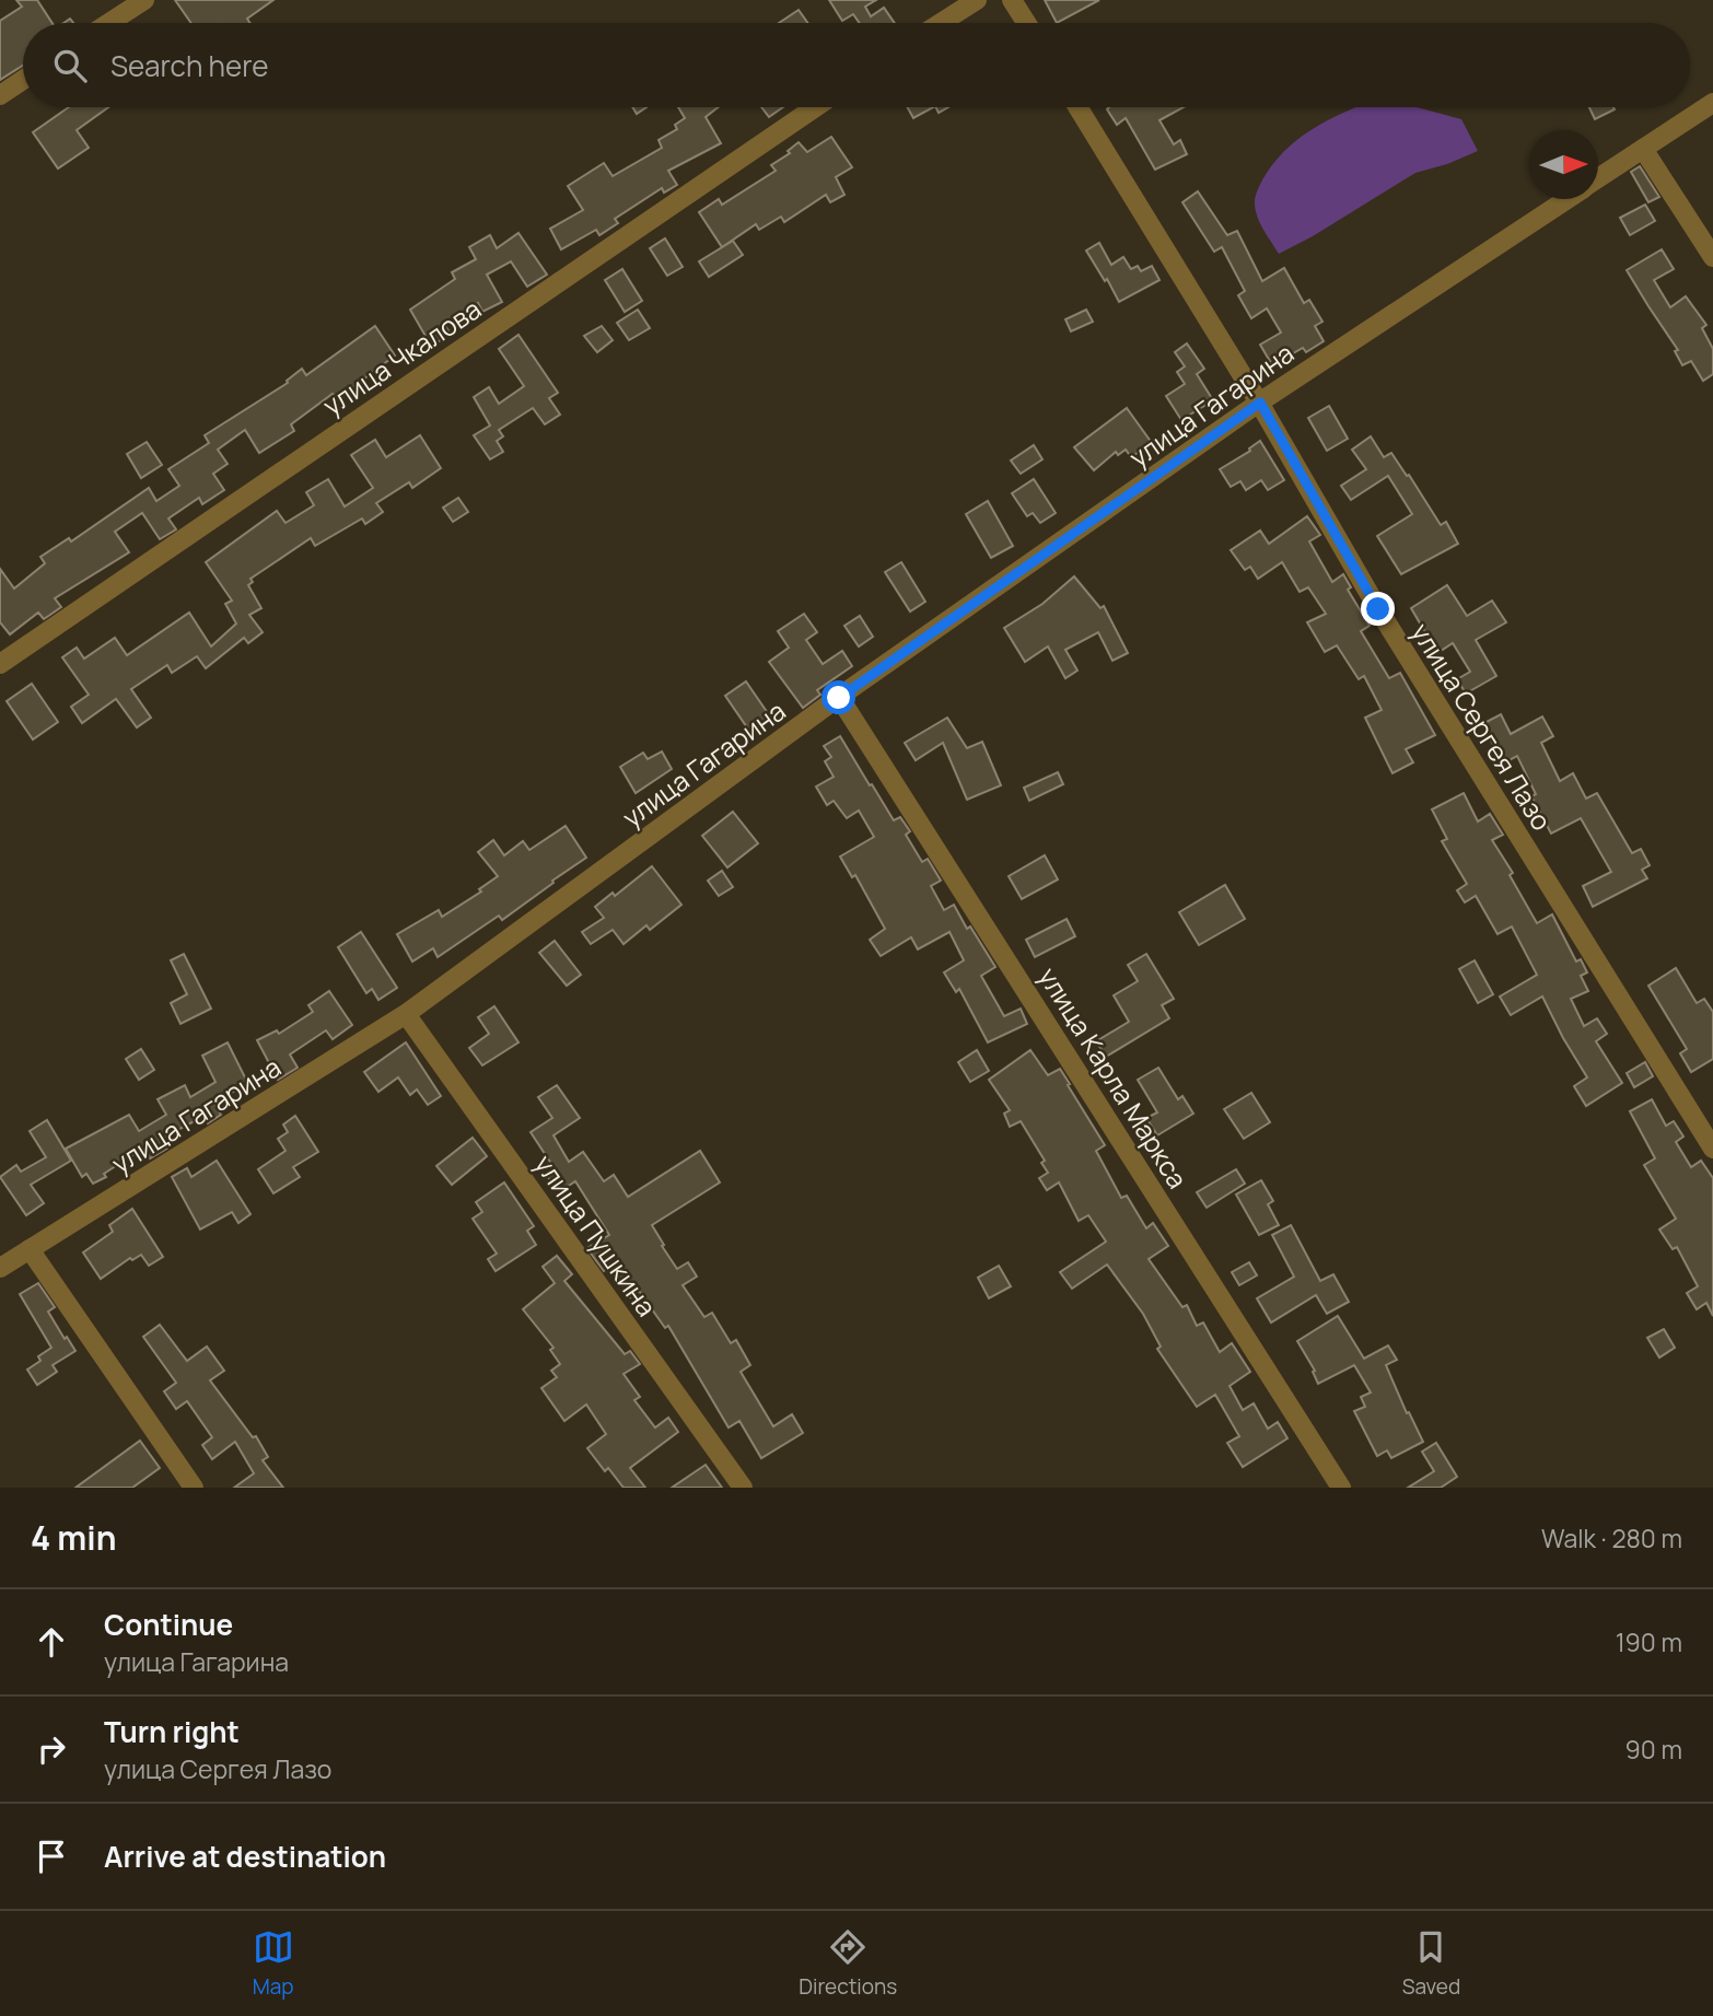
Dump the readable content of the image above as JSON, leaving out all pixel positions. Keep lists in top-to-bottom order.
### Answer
{
  "streets": {
    "street": [
      "улица Чкалова",
      "улица Гагарина",
      "улица Сергея Лазо",
      "улица Карла Маркса",
      "улица Пушкина"
    ]
  },
  "crossings": [
    ["улица Гагарина", "улица Сергея Лазо"],
    ["улица Гагарина", "улица Карла Маркса"],
    ["улица Гагарина", "улица Пушкина"]
  ],
  "north": "right",
  "page": {
    "search": "Search here",
    "heading": ["4 min", "Walk · 280 m"],
    "list": [
      ["Continue", "улица Гагарина", "190 m"],
      ["Turn right", "улица Сергея Лазо", "90 m"],
      "Arrive at destination"
    ],
    "nav": ["Map", "Directions", "Saved"]
  }
}
